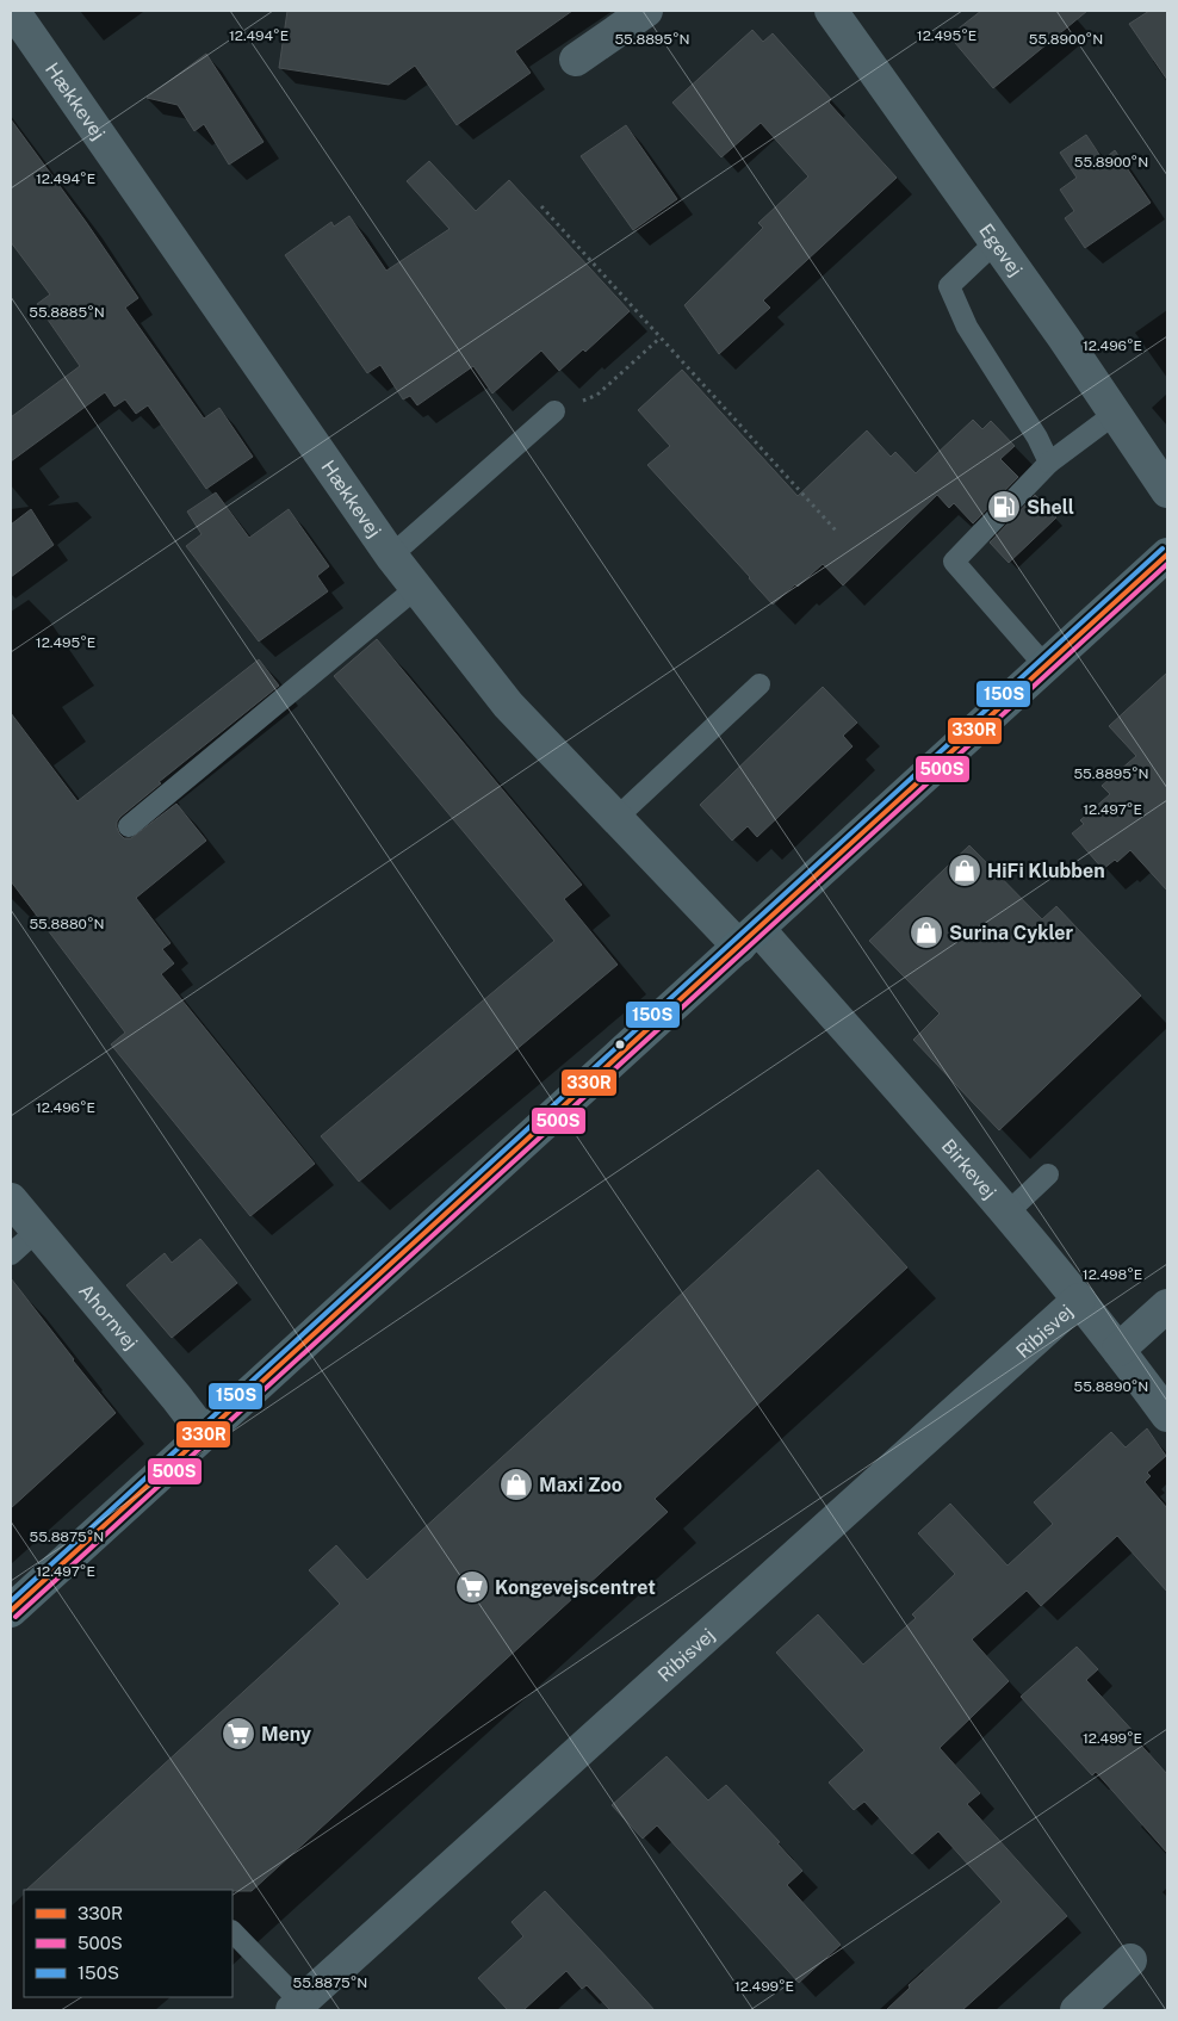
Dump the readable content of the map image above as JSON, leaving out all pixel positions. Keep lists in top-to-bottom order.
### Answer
{
  "streets": {
    "street": [
      "Hækkevej",
      "Egevej",
      "Birkevej",
      "Ahornvej",
      "Ribisvej"
    ]
  },
  "crossings": [
    ["Hækkevej", "Birkevej"],
    ["Birkevej", "Ribisvej"]
  ],
  "places": {
    "fuel station": ["Shell"],
    "shop": ["HiFi Klubben", "Surina Cykler", "Maxi Zoo"],
    "supermarket": ["Kongevejscentret", "Meny"]
  },
  "lines": ["transit line 150S", "transit line 330R", "transit line 500S"],
  "legend": ["330R", "500S", "150S"],
  "coordinates": [
    "12.494°E",
    "12.495°E",
    "55.8895°N",
    "55.8900°N",
    "55.8885°N",
    "12.496°E",
    "12.497°E",
    "55.8880°N",
    "12.498°E",
    "55.8890°N",
    "55.8875°N",
    "12.499°E"
  ]
}
